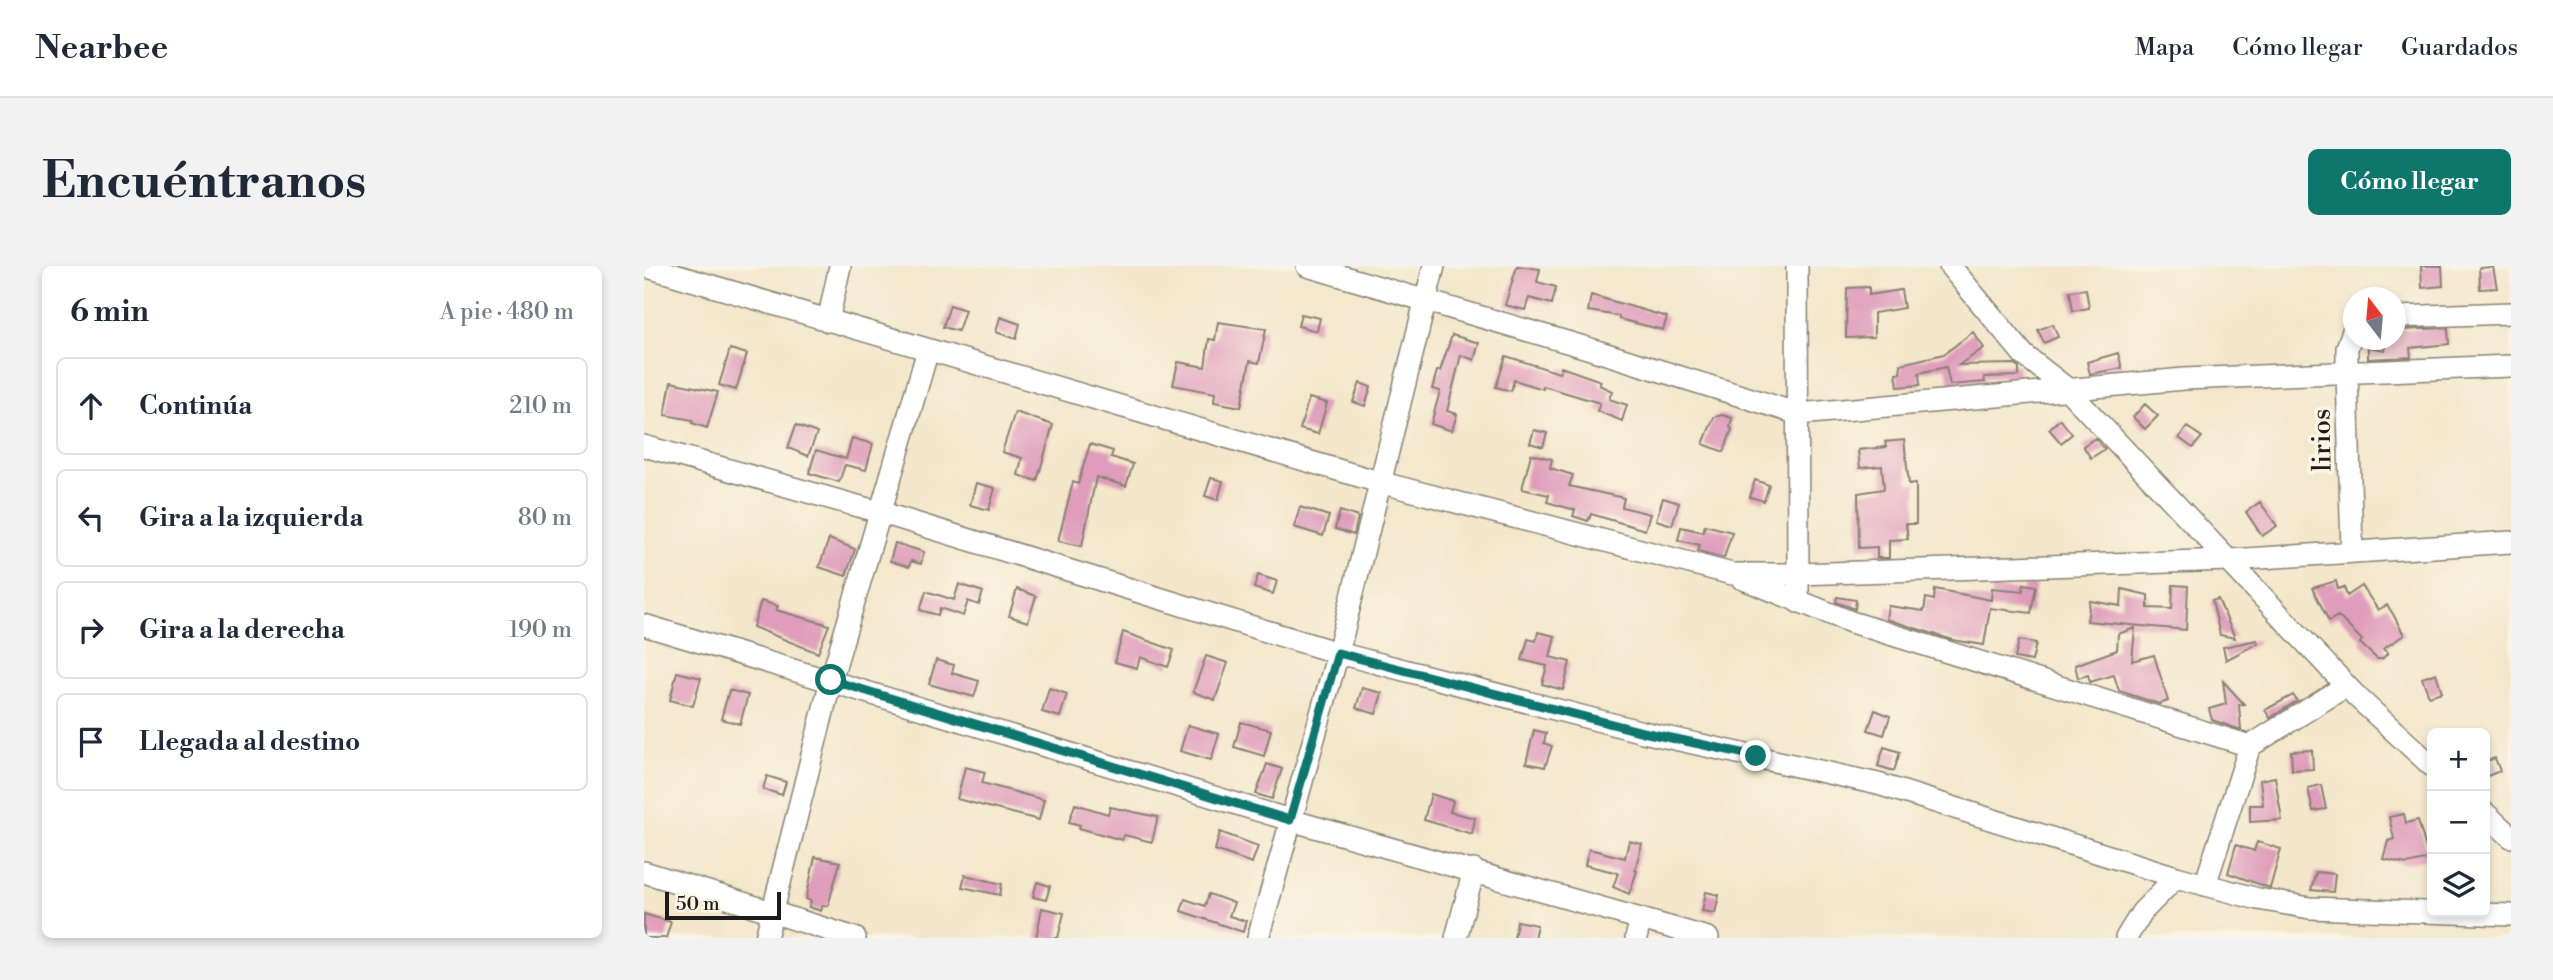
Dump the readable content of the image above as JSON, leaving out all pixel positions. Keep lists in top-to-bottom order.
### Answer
{
  "streets": {
    "street": ["lirios"]
  },
  "scale_bar": "50 m",
  "north": "top",
  "page": {
    "header": "Nearbee",
    "nav": ["Mapa", "Cómo llegar", "Guardados"],
    "buttons": "Cómo llegar",
    "title": "Encuéntranos",
    "heading": ["6 min", "A pie · 480 m"],
    "list": [
      ["Continúa", "210 m"],
      ["Gira a la izquierda", "80 m"],
      ["Gira a la derecha", "190 m"],
      "Llegada al destino"
    ],
    "map_buttons": ["+", "−"],
    "scale": "50 m"
  }
}
